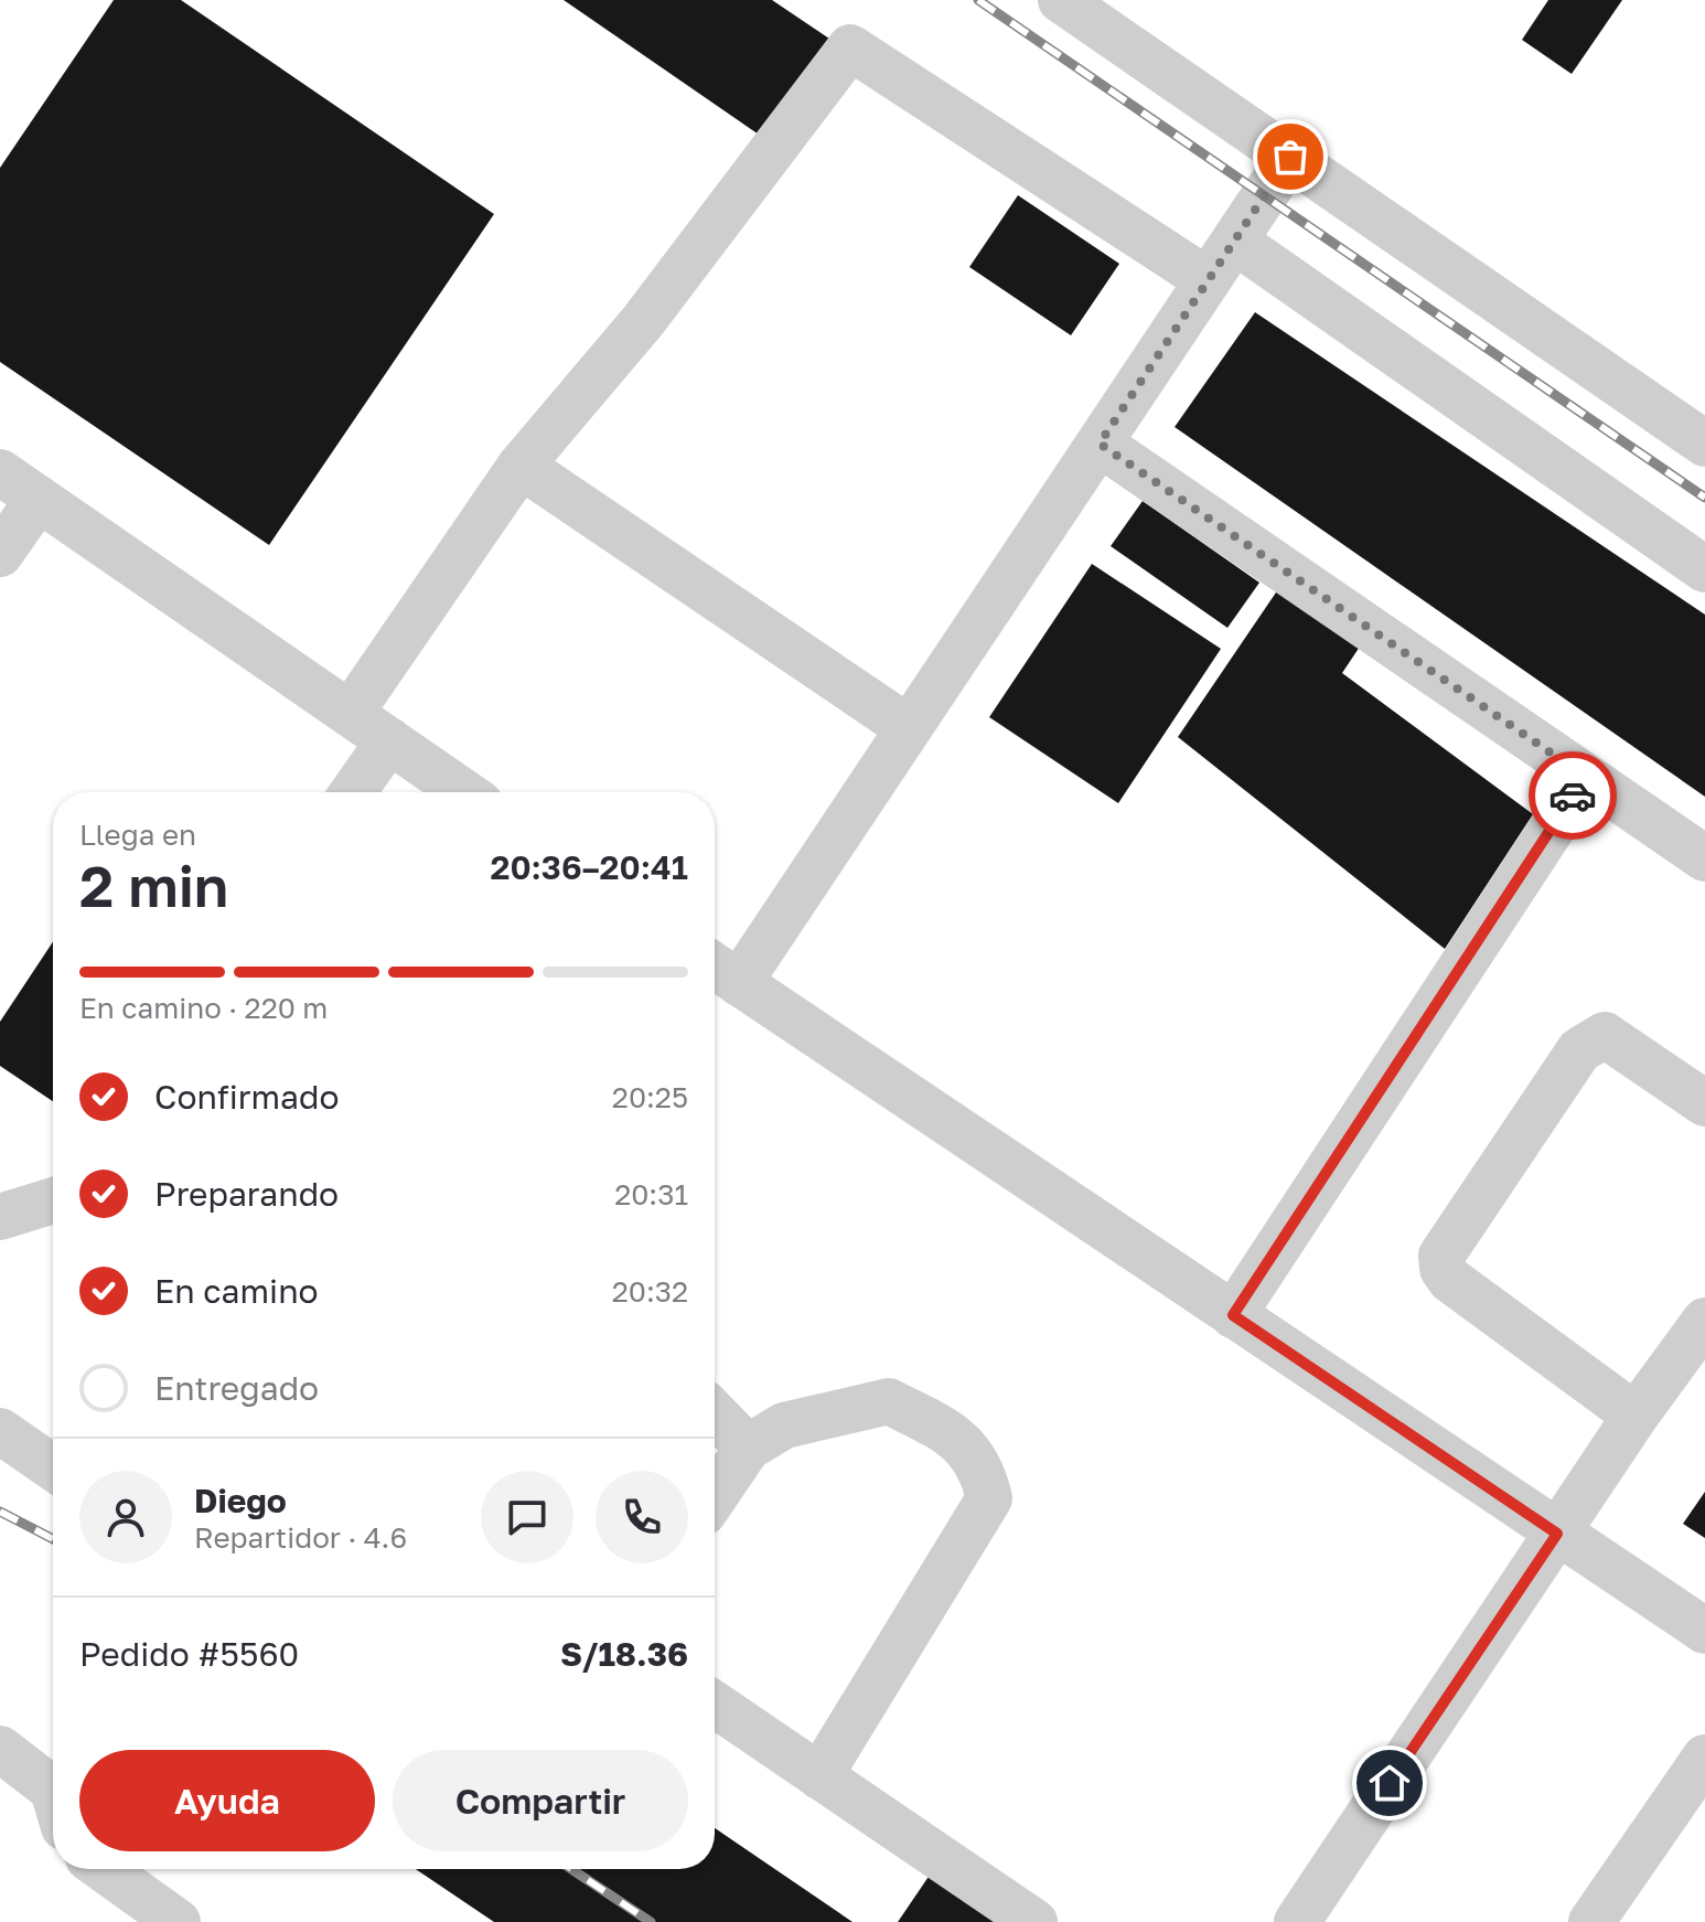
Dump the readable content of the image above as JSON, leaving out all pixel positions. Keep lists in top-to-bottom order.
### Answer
{
  "page": {
    "heading": ["2 min", "Llega en", "20:36–20:41"],
    "panel": [
      "Diego",
      "Repartidor · 4.6",
      "Pedido #5560",
      "S/18.36"
    ],
    "bar": "En camino · 220 m",
    "list": [
      ["Confirmado", "20:25"],
      ["Preparando", "20:31"],
      ["En camino", "20:32"],
      "Entregado"
    ],
    "buttons": ["Ayuda", "Compartir"]
  }
}
